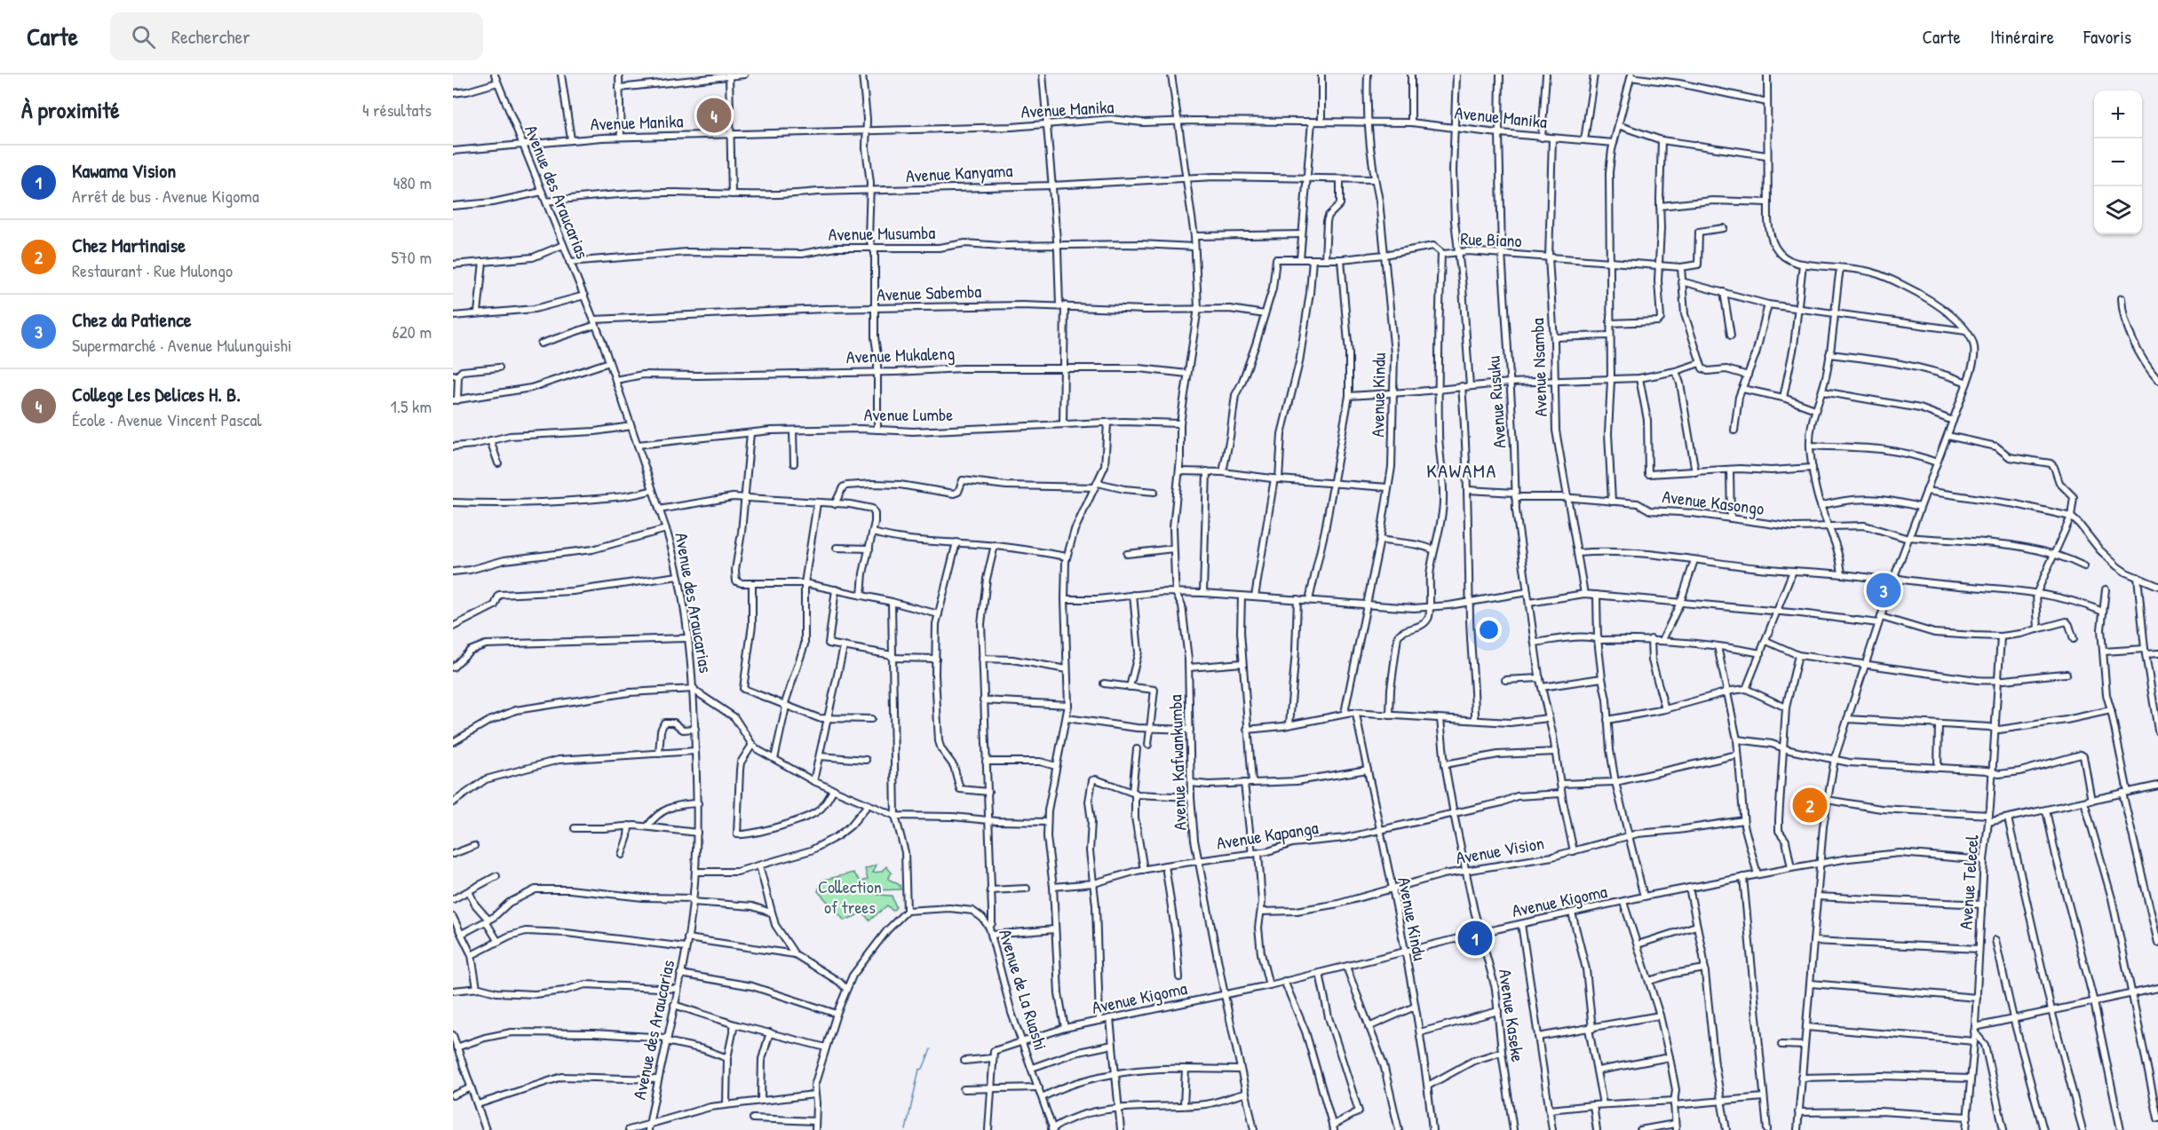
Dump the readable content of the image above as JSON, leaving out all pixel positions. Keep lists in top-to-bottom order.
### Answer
{
  "streets": {
    "street": [
      "Avenue Manika",
      "Avenue Kanyama",
      "Avenue des Araucarias",
      "Avenue Musumba",
      "Rue Biano",
      "Avenue Sabemba",
      "Avenue Mukaleng",
      "Avenue Nsamba",
      "Avenue Kindu",
      "Avenue Rusuku",
      "Avenue Lumbe",
      "Avenue Kasongo",
      "Avenue Kafwankumba",
      "Avenue Kapanga",
      "Avenue Vision",
      "Avenue Telecel",
      "Avenue Kigoma",
      "Avenue de La Ruashi",
      "Avenue Kaseke"
    ]
  },
  "crossings": [
    ["Avenue Manika", "Avenue des Araucarias"],
    ["Avenue Manika", "Avenue Nsamba"],
    ["Avenue Manika", "Avenue Kindu"],
    ["Avenue Manika", "Avenue Rusuku"],
    ["Avenue Manika", "Avenue Kafwankumba"],
    ["Avenue Kanyama", "Avenue des Araucarias"],
    ["Avenue Kanyama", "Avenue Kindu"],
    ["Avenue Kanyama", "Avenue Kafwankumba"],
    ["Avenue des Araucarias", "Avenue Musumba"],
    ["Avenue des Araucarias", "Avenue Sabemba"],
    ["Avenue des Araucarias", "Avenue Mukaleng"],
    ["Avenue des Araucarias", "Avenue Lumbe"],
    ["Avenue Musumba", "Avenue Kafwankumba"],
    ["Rue Biano", "Avenue Sabemba"],
    ["Rue Biano", "Avenue Nsamba"],
    ["Rue Biano", "Avenue Kindu"],
    ["Rue Biano", "Avenue Rusuku"],
    ["Avenue Sabemba", "Avenue Kafwankumba"],
    ["Avenue Mukaleng", "Avenue Kafwankumba"],
    ["Avenue Nsamba", "Avenue Kasongo"],
    ["Avenue Kindu", "Avenue Kapanga"],
    ["Avenue Kindu", "Avenue Vision"],
    ["Avenue Kindu", "Avenue Kigoma"],
    ["Avenue Rusuku", "Avenue Kasongo"],
    ["Avenue Rusuku", "Avenue Kapanga"],
    ["Avenue Rusuku", "Avenue Vision"],
    ["Avenue Lumbe", "Avenue Kafwankumba"],
    ["Avenue Kafwankumba", "Avenue Kapanga"],
    ["Avenue Kafwankumba", "Avenue Kigoma"],
    ["Avenue Kapanga", "Avenue Kaseke"],
    ["Avenue Vision", "Avenue Kaseke"],
    ["Avenue Telecel", "Avenue Kigoma"],
    ["Avenue Kigoma", "Avenue de La Ruashi"],
    ["Avenue Kigoma", "Avenue Kaseke"]
  ],
  "districts": ["KAWAMA"],
  "parks": ["Collection of trees"],
  "page": {
    "header": "Carte",
    "search": "Rechercher",
    "nav": ["Carte", "Itinéraire", "Favoris"],
    "heading": ["À proximité", "4 résultats"],
    "map_buttons": ["+", "−"],
    "pins": [
      "4",
      "3",
      "2",
      "1"
    ],
    "list": [
      {
        "mark": "1",
        "name": "Kawama Vision",
        "note": "Arrêt de bus · Avenue Kigoma",
        "value": "480 m"
      },
      {
        "mark": "2",
        "name": "Chez Martinaise",
        "note": "Restaurant · Rue Mulongo",
        "value": "570 m"
      },
      {
        "mark": "3",
        "name": "Chez da Patience",
        "note": "Supermarché · Avenue Mulunguishi",
        "value": "620 m"
      },
      {
        "mark": "4",
        "name": "College Les Delices H. B.",
        "note": "École · Avenue Vincent Pascal",
        "value": "1.5 km"
      }
    ]
  }
}
